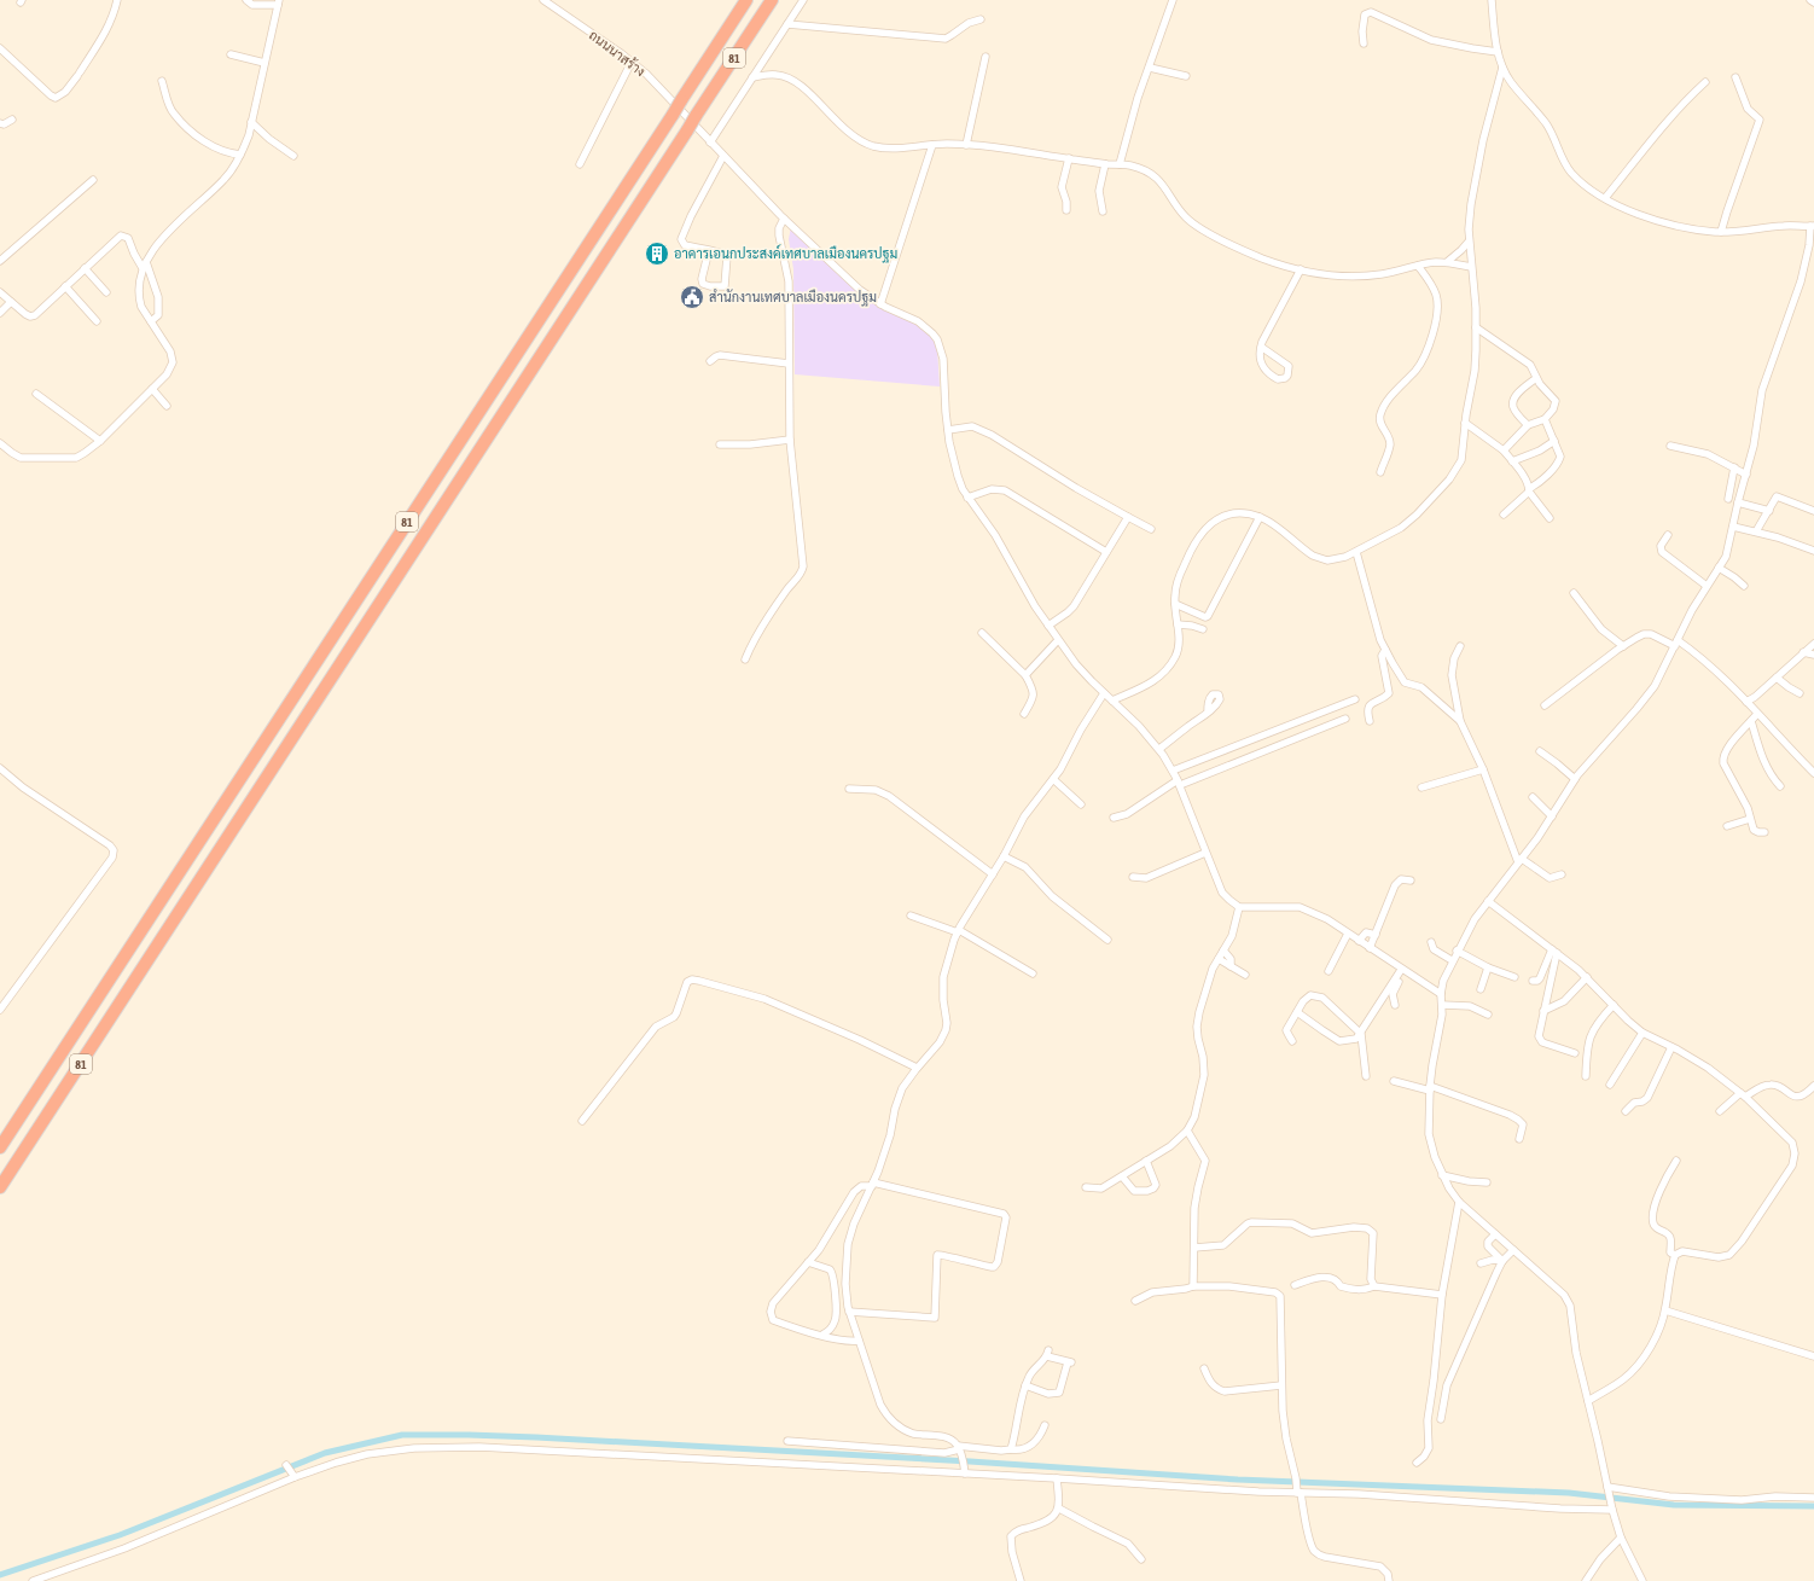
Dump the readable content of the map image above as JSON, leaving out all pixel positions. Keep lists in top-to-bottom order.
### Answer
{
  "streets": {
    "highway": ["81"],
    "street": ["ถนนนาสร้าง"]
  },
  "places": {
    "building": ["อาคารเอนกประสงค์เทศบาลเมืองนครปฐม"],
    "public building": ["สำนักงานเทศบาลเมืองนครปฐม"]
  }
}
